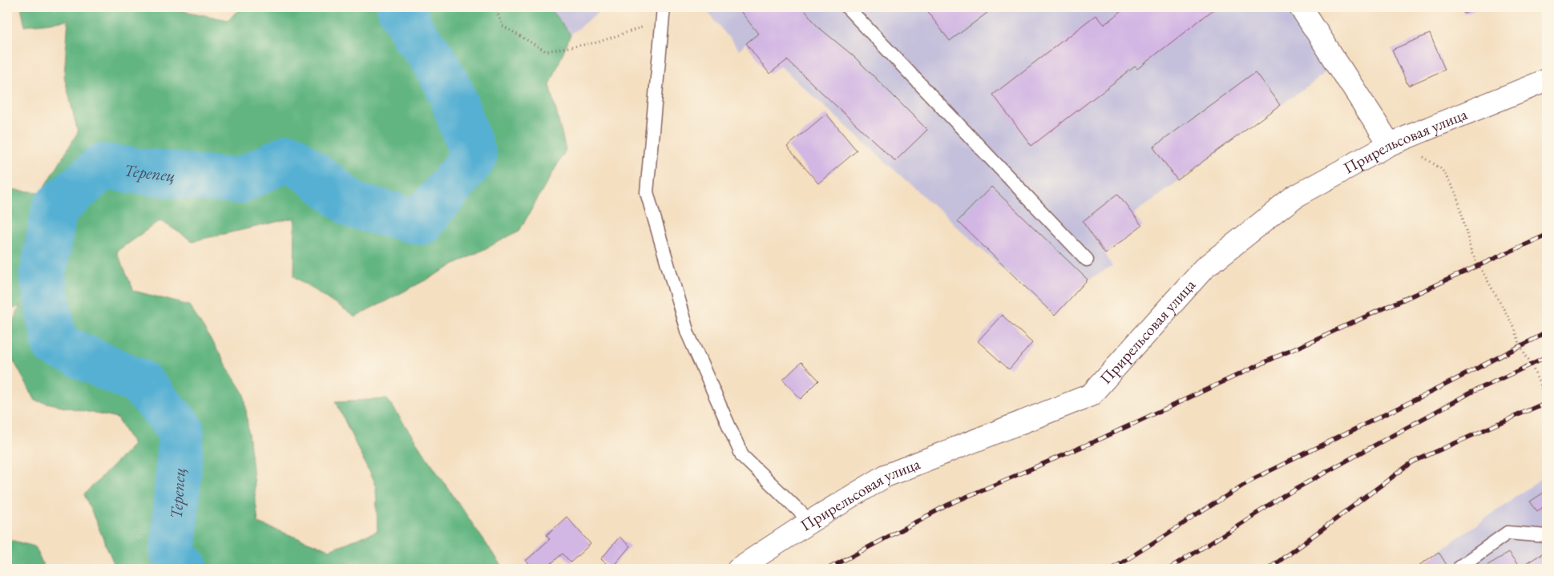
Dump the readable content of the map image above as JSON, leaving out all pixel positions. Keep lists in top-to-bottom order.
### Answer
{
  "streets": {
    "street": ["Прирельсовая улица"]
  },
  "water": ["Терепец"]
}
